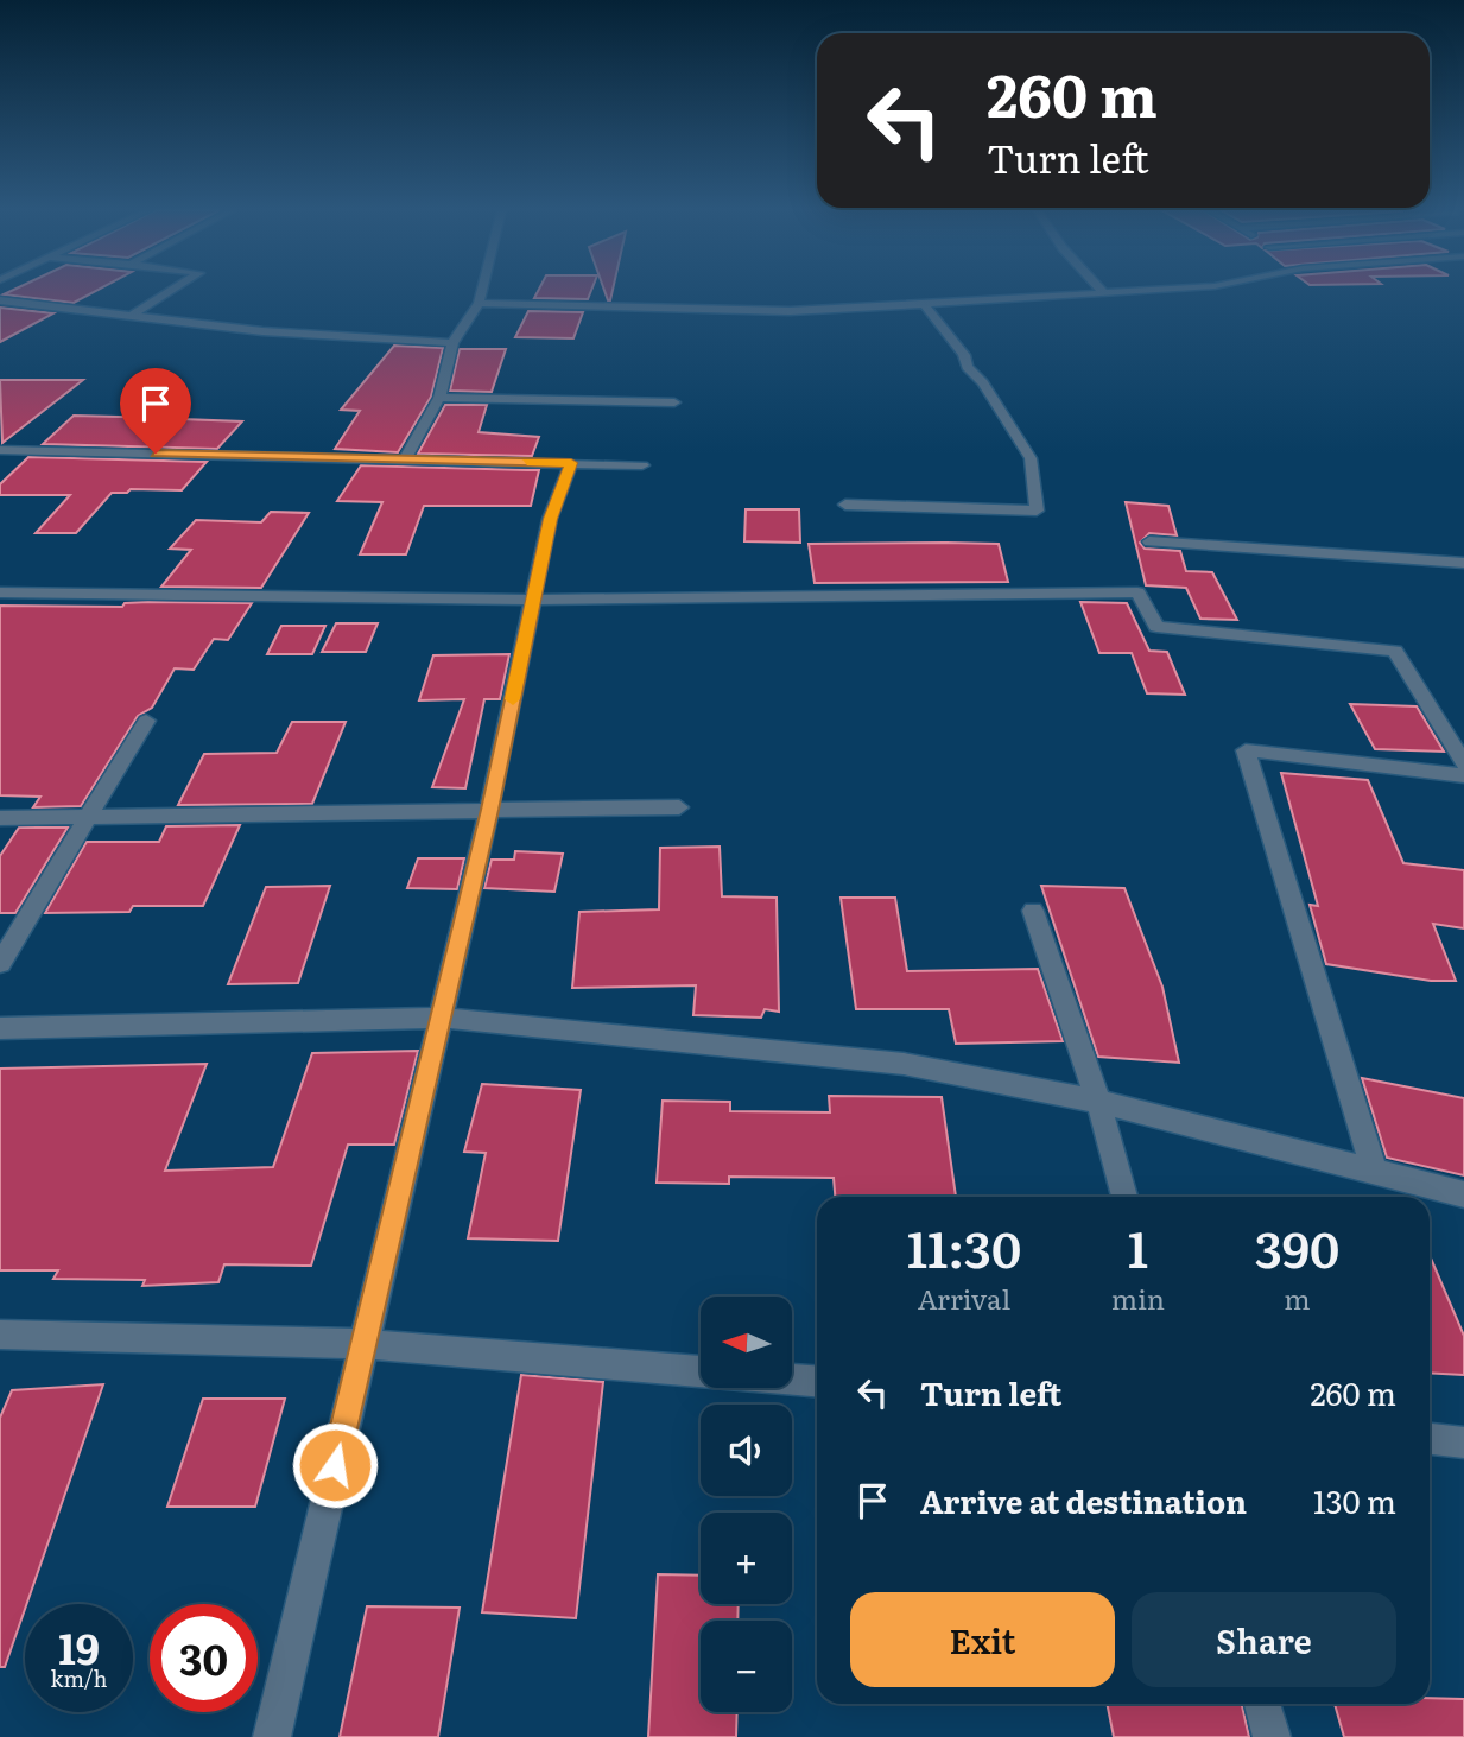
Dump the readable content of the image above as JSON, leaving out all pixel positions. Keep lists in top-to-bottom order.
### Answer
{
  "north": "left",
  "page": {
    "turn": ["260 m", "Turn left"],
    "eta": [
      "11:30",
      "Arrival",
      "1",
      "min",
      "390",
      "m"
    ],
    "map_buttons": ["+", "−"],
    "list": [
      {
        "name": "Turn left",
        "value": "260 m"
      },
      {
        "name": "Arrive at destination",
        "value": "130 m"
      }
    ],
    "buttons": ["Exit", "Share"],
    "speed": "19 km/h",
    "limit": "30"
  }
}
